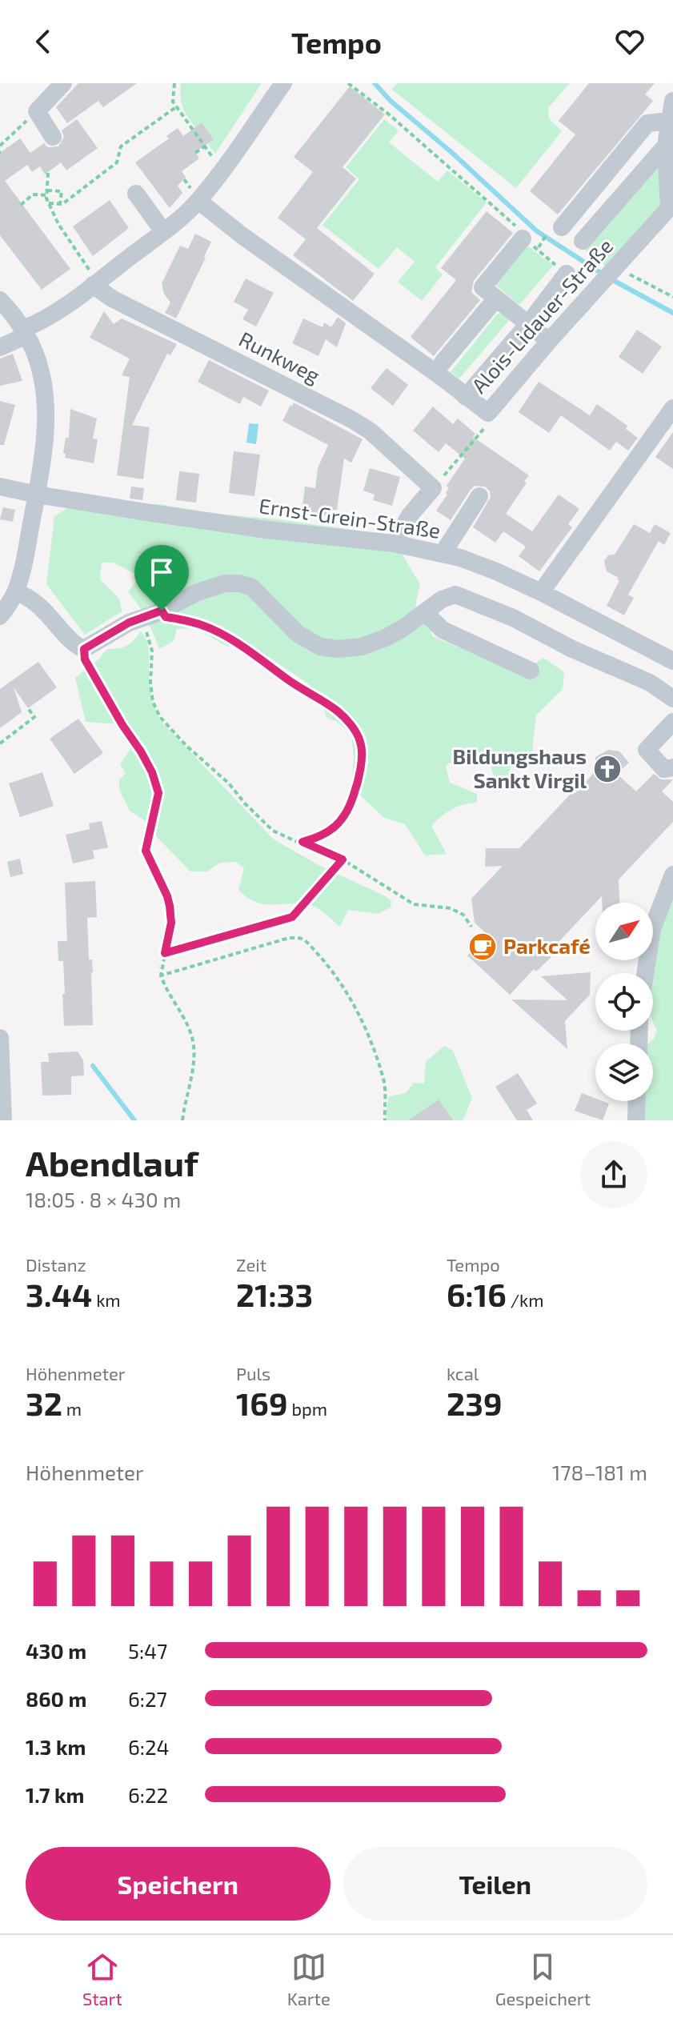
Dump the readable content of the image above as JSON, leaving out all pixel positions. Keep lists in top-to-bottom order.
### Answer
{
  "streets": {
    "street": ["Alois-Lidauer-Straße", "Runkweg", "Ernst-Grein-Straße"]
  },
  "places": {
    "church": ["Bildungshaus Sankt Virgil"],
    "cafe": ["Parkcafé"]
  },
  "north": "top right",
  "page": {
    "header": "Tempo",
    "heading": ["Abendlauf", "18:05 · 8 × 430 m"],
    "stats": [
      ["Distanz", "3.44 km"],
      ["Zeit", "21:33"],
      ["Tempo", "6:16 /km"],
      ["Höhenmeter", "32 m"],
      ["Puls", "169 bpm"],
      ["kcal", "239"]
    ],
    "chart": ["Höhenmeter", "178–181 m"],
    "list": [
      {
        "name": "430 m",
        "note": "5:47"
      },
      {
        "name": "860 m",
        "note": "6:27"
      },
      {
        "name": "1.3 km",
        "note": "6:24"
      },
      {
        "name": "1.7 km",
        "note": "6:22"
      }
    ],
    "buttons": ["Speichern", "Teilen"],
    "tabs": ["Start", "Karte", "Gespeichert"]
  }
}
